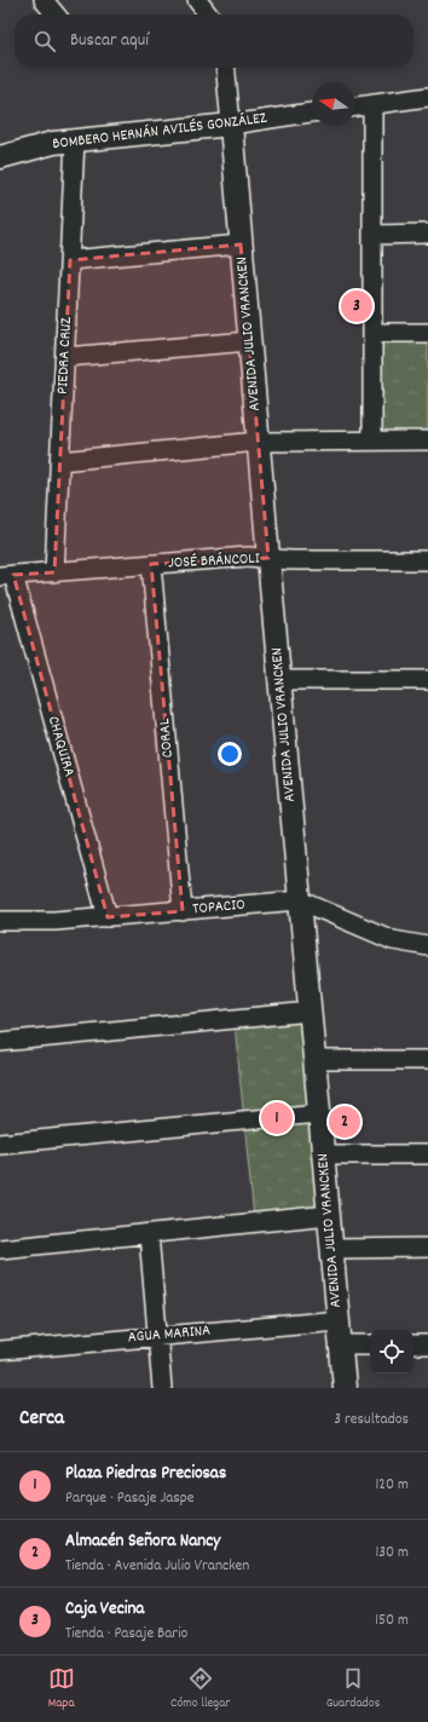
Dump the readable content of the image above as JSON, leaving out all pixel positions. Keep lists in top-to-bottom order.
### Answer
{
  "streets": {
    "street": [
      "BOMBERO HERNÁN AVILÉS GONZÁLEZ",
      "AVENIDA JULIO VRANCKEN",
      "PIEDRA CRUZ",
      "JOSÉ BRÁNCOLI",
      "CORAL",
      "CHAQUIRA",
      "TOPACIO",
      "AGUA MARINA"
    ]
  },
  "crossings": [
    ["BOMBERO HERNÁN AVILÉS GONZÁLEZ", "AVENIDA JULIO VRANCKEN"],
    ["BOMBERO HERNÁN AVILÉS GONZÁLEZ", "PIEDRA CRUZ"],
    ["AVENIDA JULIO VRANCKEN", "JOSÉ BRÁNCOLI"],
    ["AVENIDA JULIO VRANCKEN", "TOPACIO"],
    ["AVENIDA JULIO VRANCKEN", "AGUA MARINA"],
    ["PIEDRA CRUZ", "JOSÉ BRÁNCOLI"],
    ["JOSÉ BRÁNCOLI", "CORAL"],
    ["JOSÉ BRÁNCOLI", "CHAQUIRA"],
    ["CORAL", "TOPACIO"],
    ["CHAQUIRA", "TOPACIO"]
  ],
  "north": "left",
  "page": {
    "search": "Buscar aquí",
    "pins": ["3", "1", "2"],
    "heading": ["Cerca", "3 resultados"],
    "list": [
      {
        "mark": "1",
        "name": "Plaza Piedras Preciosas",
        "note": "Parque · Pasaje Jaspe",
        "value": "120 m"
      },
      {
        "mark": "2",
        "name": "Almacén Señora Nancy",
        "note": "Tienda · Avenida Julio Vrancken",
        "value": "130 m"
      },
      {
        "mark": "3",
        "name": "Caja Vecina",
        "note": "Tienda · Pasaje Bario",
        "value": "150 m"
      }
    ],
    "nav": ["Mapa", "Cómo llegar", "Guardados"]
  }
}
